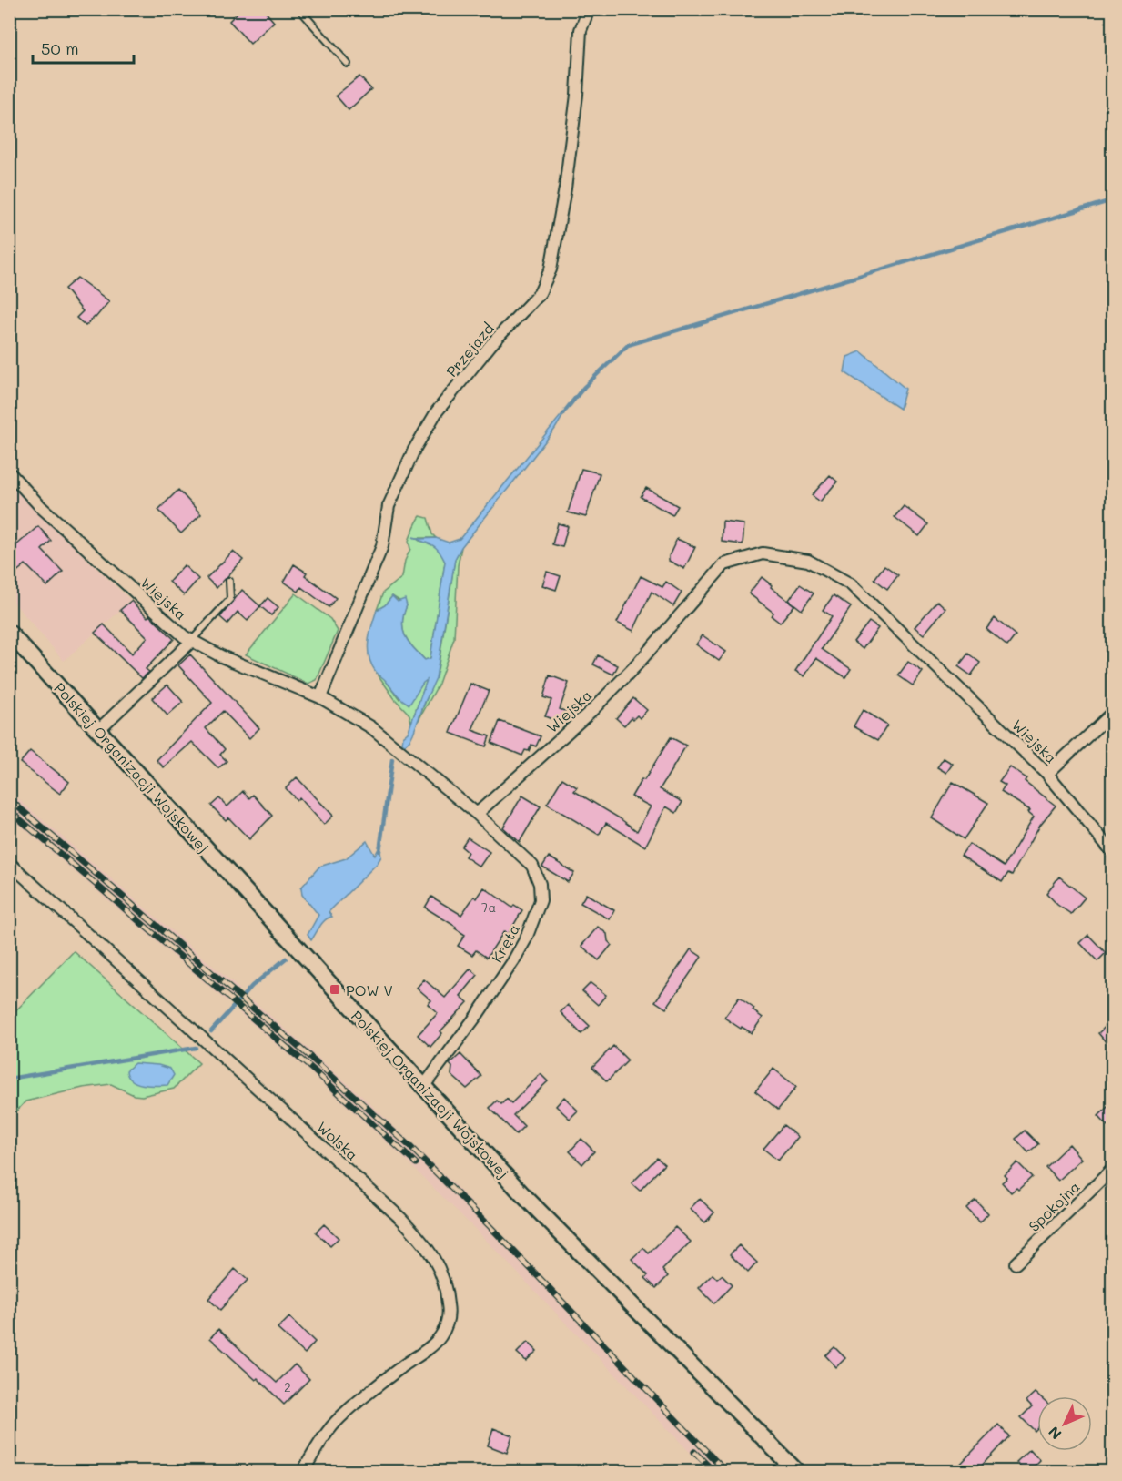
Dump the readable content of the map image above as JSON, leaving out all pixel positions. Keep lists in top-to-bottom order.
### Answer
{
  "streets": {
    "main road": ["Polskiej Organizacji Wojskowej"],
    "street": [
      "Przejazd",
      "Wiejska",
      "Kręta",
      "Wolska",
      "Spokojna"
    ]
  },
  "crossings": [
    ["Przejazd", "Wiejska"],
    ["Wiejska", "Kręta"],
    ["Polskiej Organizacji Wojskowej", "Kręta"]
  ],
  "places": {
    "transit": ["POW V"]
  },
  "house_numbers": ["7a", "2"],
  "scale_bar": "50 m",
  "north": "bottom left"
}
